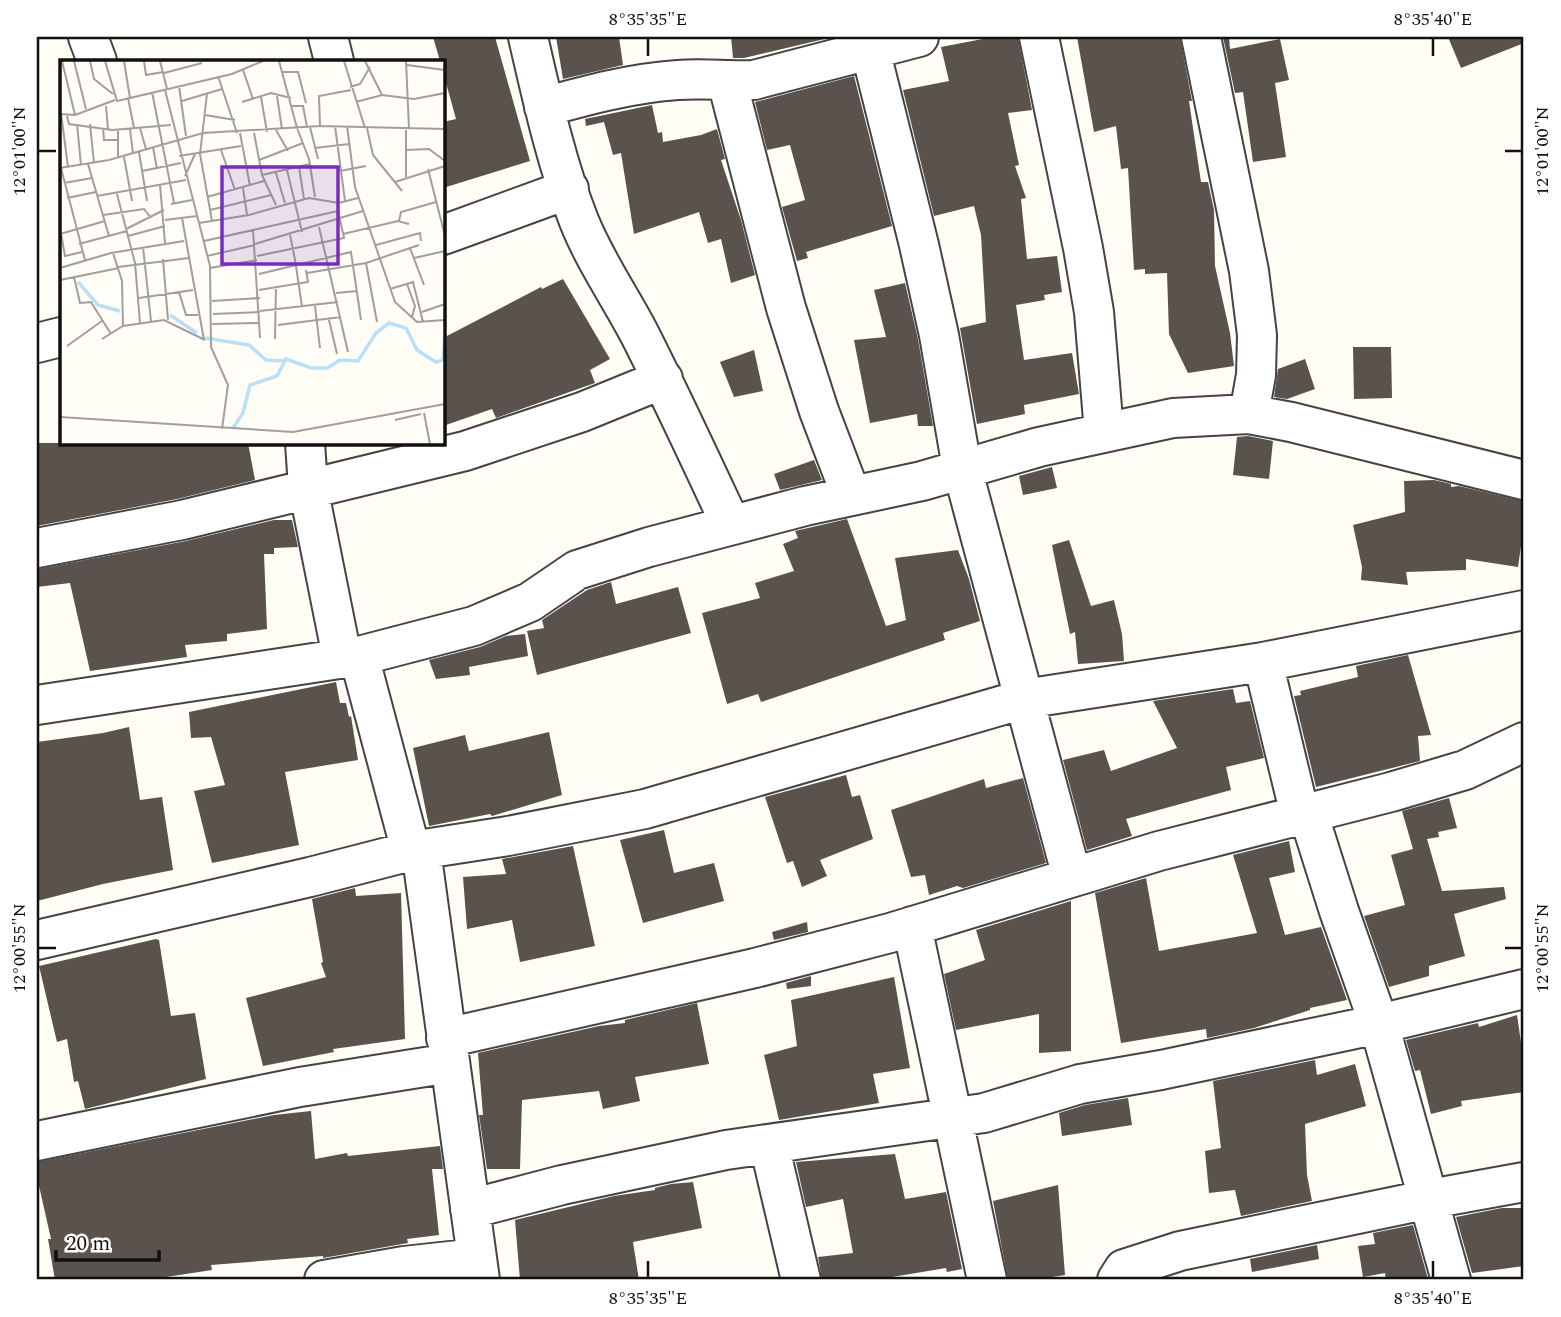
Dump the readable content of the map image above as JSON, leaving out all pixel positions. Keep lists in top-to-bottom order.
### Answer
{
  "scale_bar": "20 m",
  "coordinates": [
    "8°35'35\"E",
    "8°35'40\"E",
    "12°01'00\"N",
    "12°00'55\"N"
  ]
}
